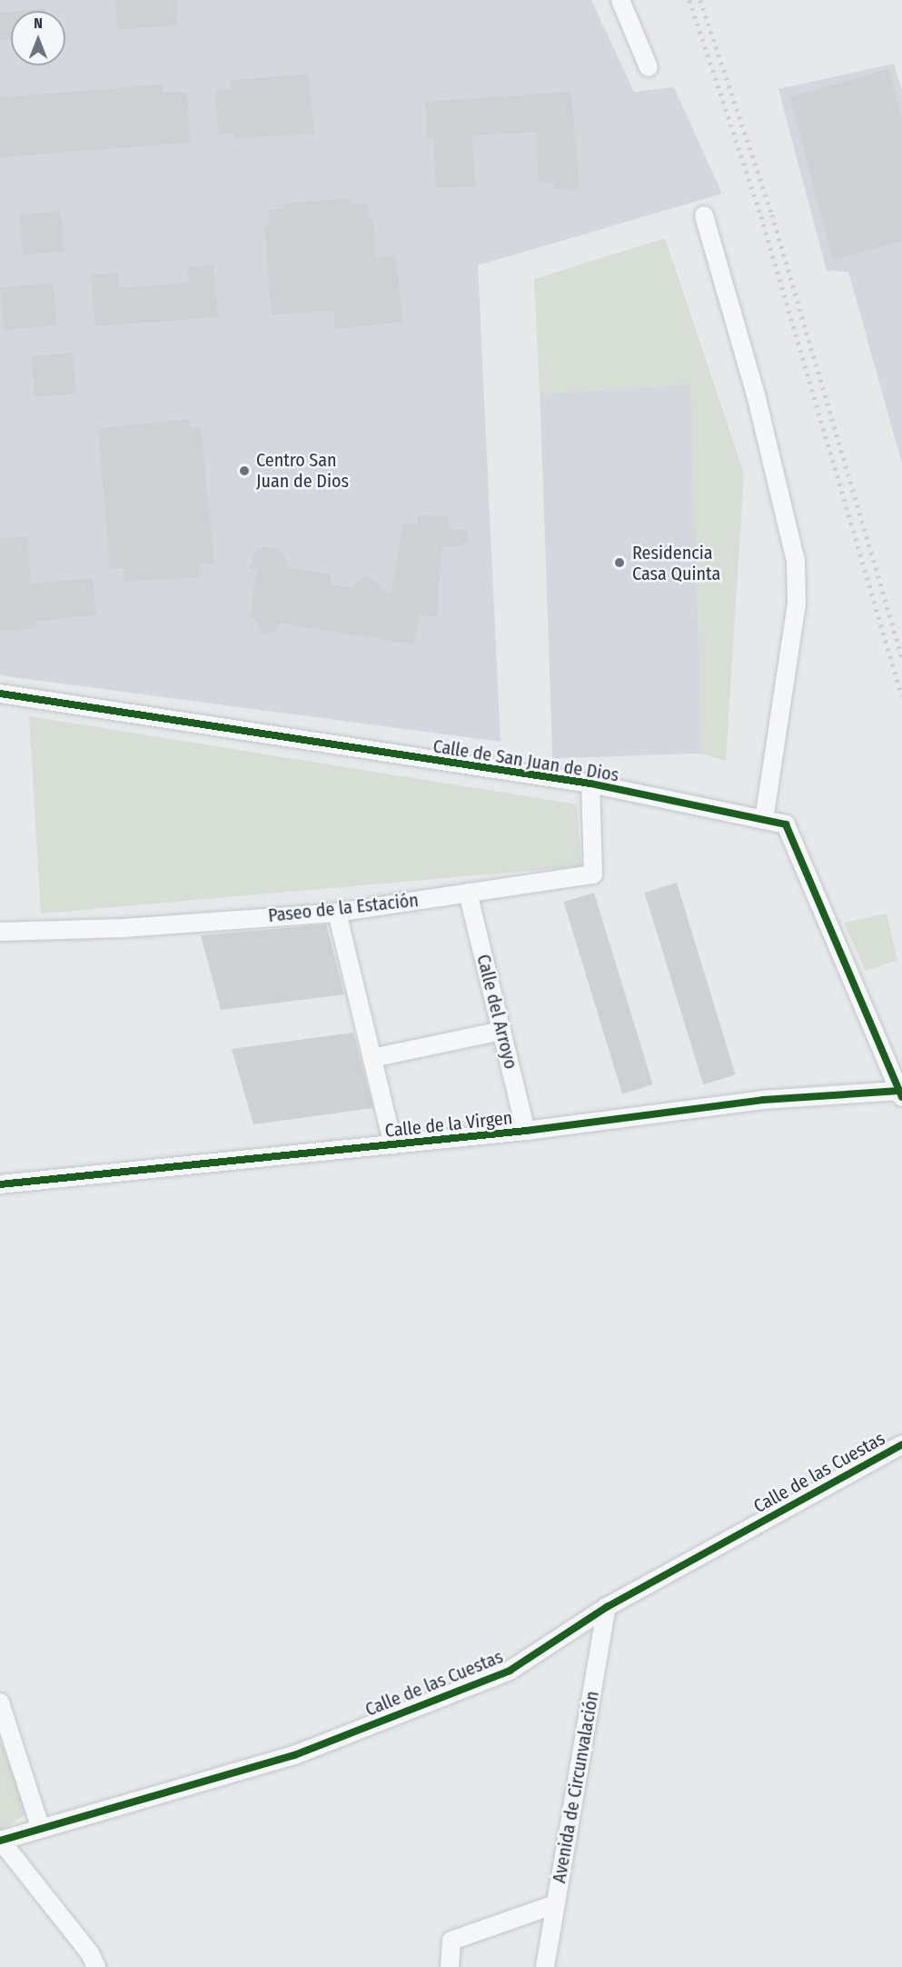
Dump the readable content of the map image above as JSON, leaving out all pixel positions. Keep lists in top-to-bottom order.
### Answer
{
  "streets": {
    "street": [
      "Calle de San Juan de Dios",
      "Paseo de la Estación",
      "Calle del Arroyo",
      "Calle de la Virgen",
      "Calle de las Cuestas",
      "Avenida de Circunvalación"
    ]
  },
  "crossings": [
    ["Calle de San Juan de Dios", "Paseo de la Estación"],
    ["Calle de San Juan de Dios", "Calle de la Virgen"],
    ["Paseo de la Estación", "Calle del Arroyo"],
    ["Calle del Arroyo", "Calle de la Virgen"],
    ["Calle de las Cuestas", "Avenida de Circunvalación"]
  ],
  "places": ["Centro San Juan de Dios", "Residencia Casa Quinta"],
  "north": "top"
}
